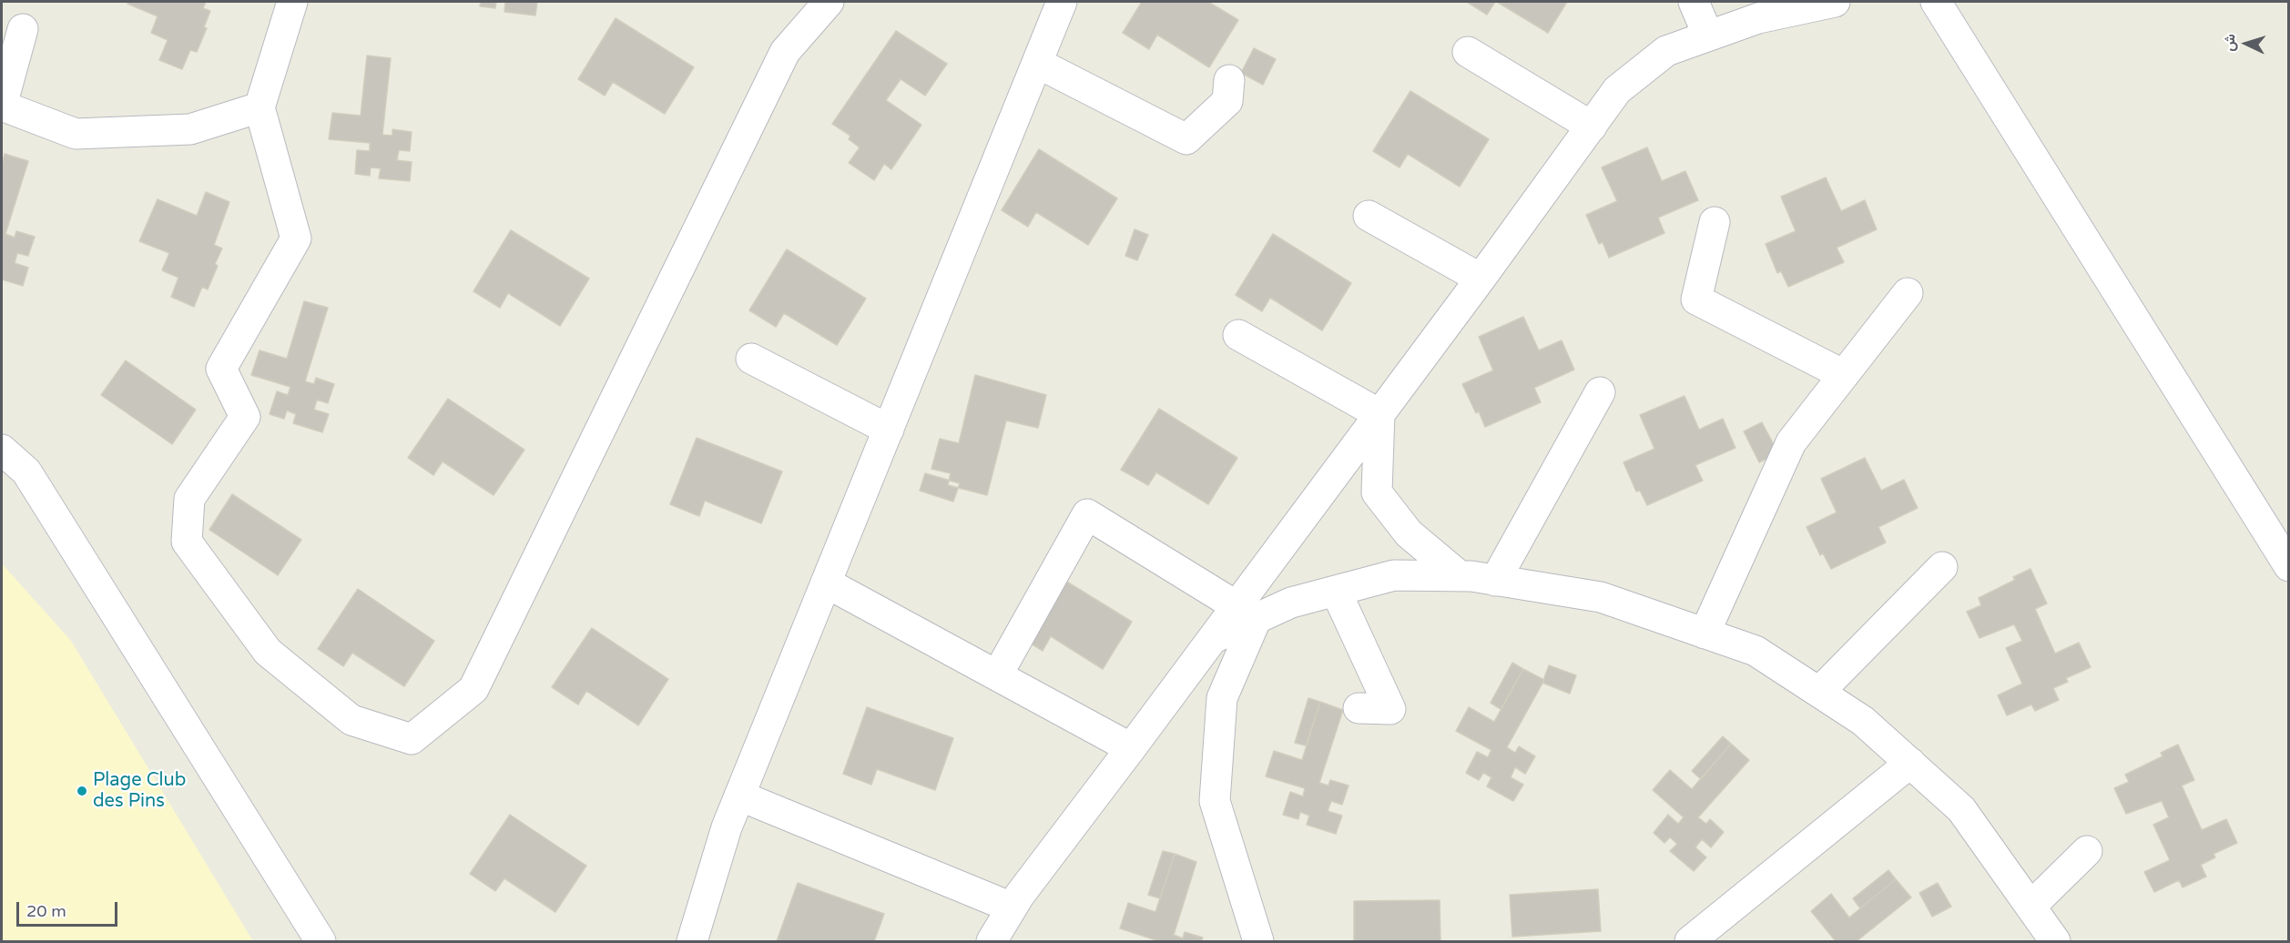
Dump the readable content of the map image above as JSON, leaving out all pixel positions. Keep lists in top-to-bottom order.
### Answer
{
  "places": ["Plage Club des Pins"],
  "scale_bar": "20 m",
  "north": "left"
}
